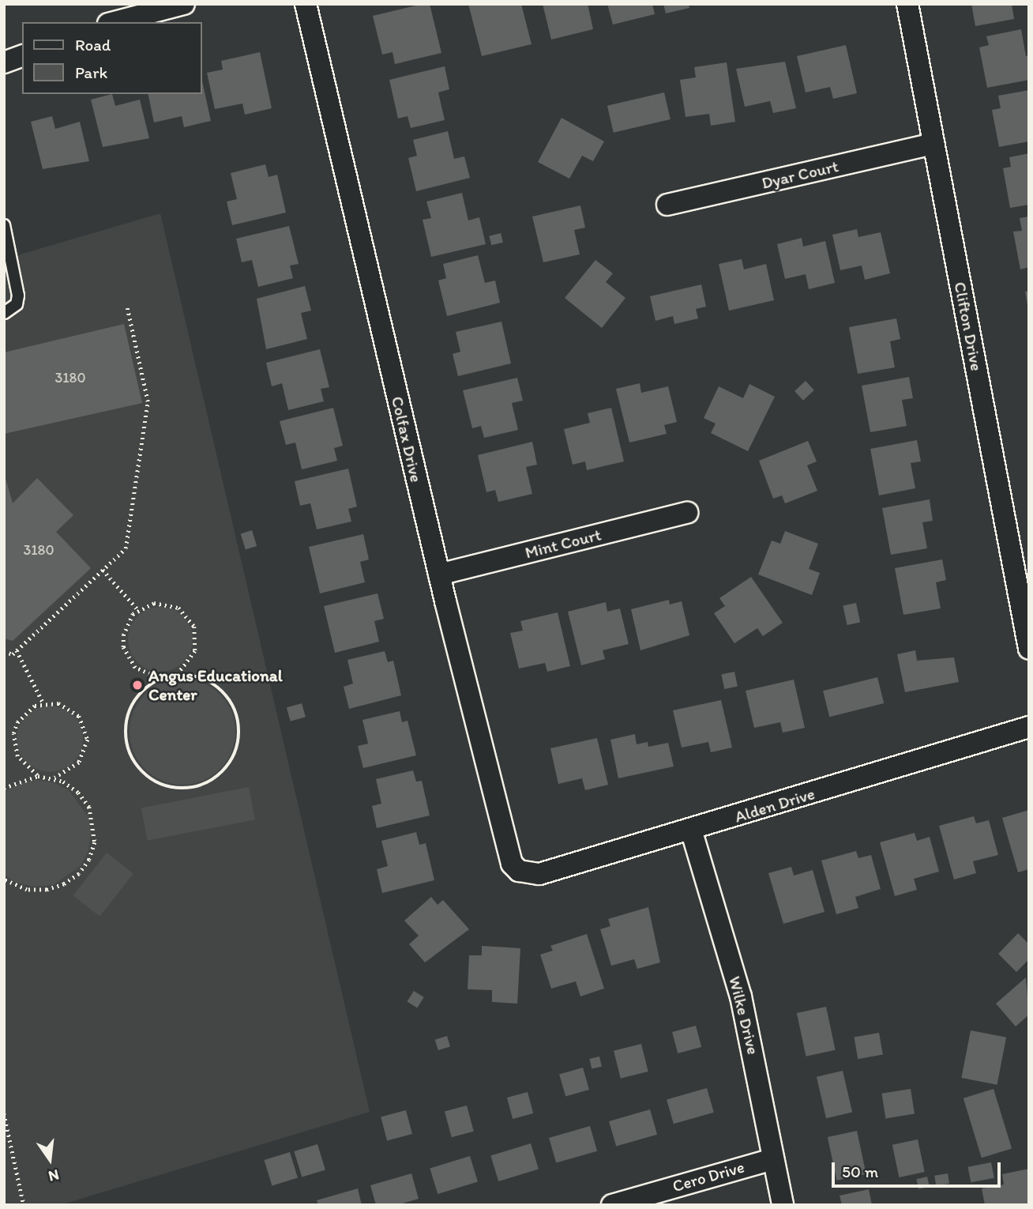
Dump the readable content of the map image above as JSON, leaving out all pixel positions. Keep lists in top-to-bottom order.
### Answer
{
  "streets": {
    "street": [
      "Dyar Court",
      "Clifton Drive",
      "Colfax Drive",
      "Mint Court",
      "Alden Drive",
      "Wilke Drive",
      "Cero Drive"
    ]
  },
  "crossings": [
    ["Dyar Court", "Clifton Drive"],
    ["Colfax Drive", "Mint Court"],
    ["Colfax Drive", "Alden Drive"],
    ["Alden Drive", "Wilke Drive"],
    ["Wilke Drive", "Cero Drive"]
  ],
  "places": ["Angus Educational Center"],
  "house_numbers": ["3180", "3180"],
  "legend": ["Road", "Park"],
  "scale_bar": "50 m",
  "north": "bottom"
}
